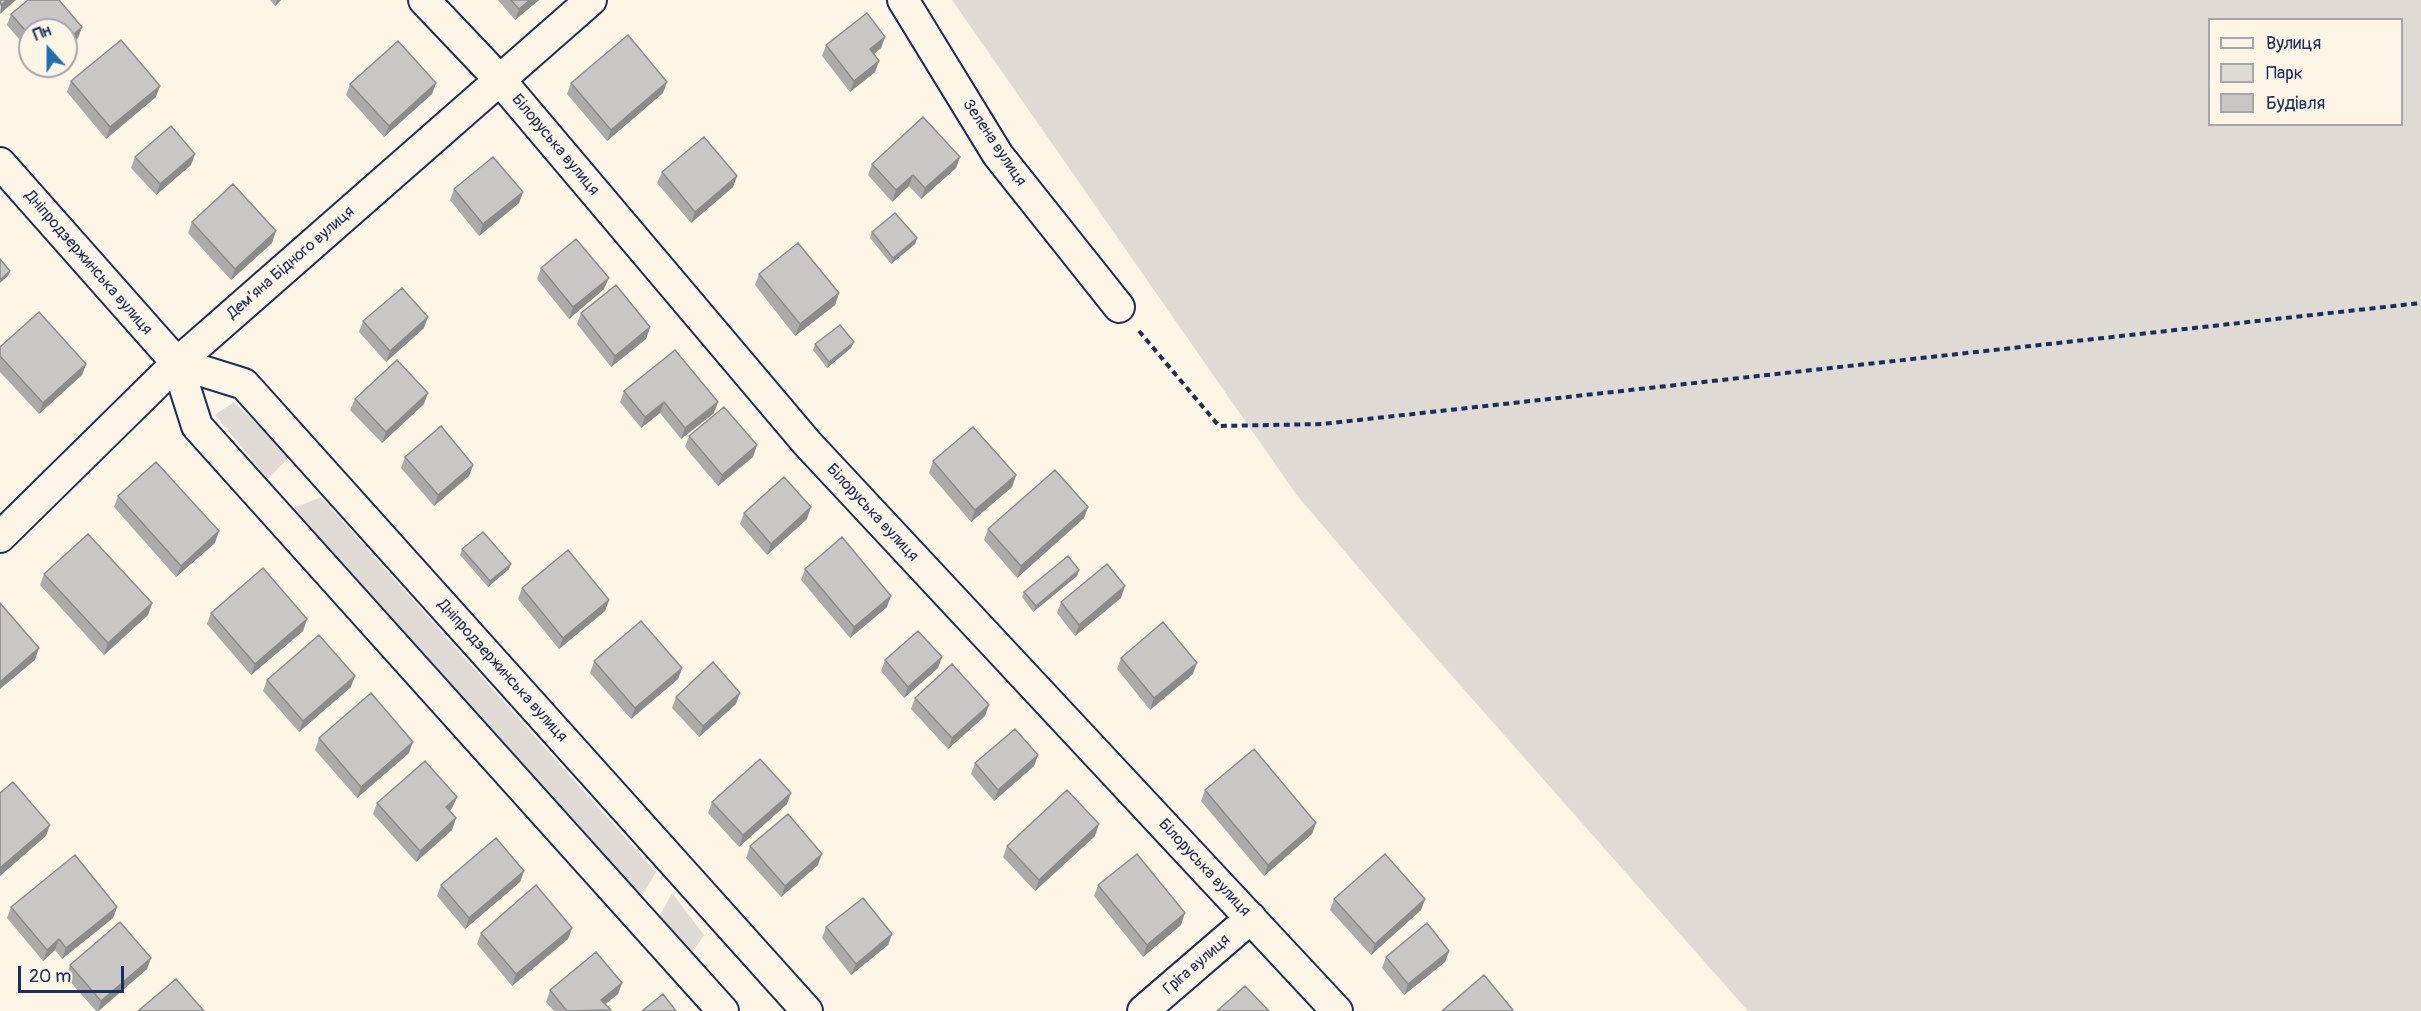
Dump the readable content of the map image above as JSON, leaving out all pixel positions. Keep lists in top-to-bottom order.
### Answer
{
  "streets": {
    "street": [
      "Зелена вулиця",
      "Білоруська вулиця",
      "Дніпродзержинська вулиця",
      "Дем’яна Бідного вулиця",
      "Гріга вулиця"
    ]
  },
  "crossings": [
    ["Білоруська вулиця", "Дем’яна Бідного вулиця"],
    ["Білоруська вулиця", "Гріга вулиця"],
    ["Дніпродзержинська вулиця", "Дем’яна Бідного вулиця"]
  ],
  "legend": ["Вулиця", "Парк", "Будівля"],
  "scale_bar": "20 m",
  "north": "top"
}
